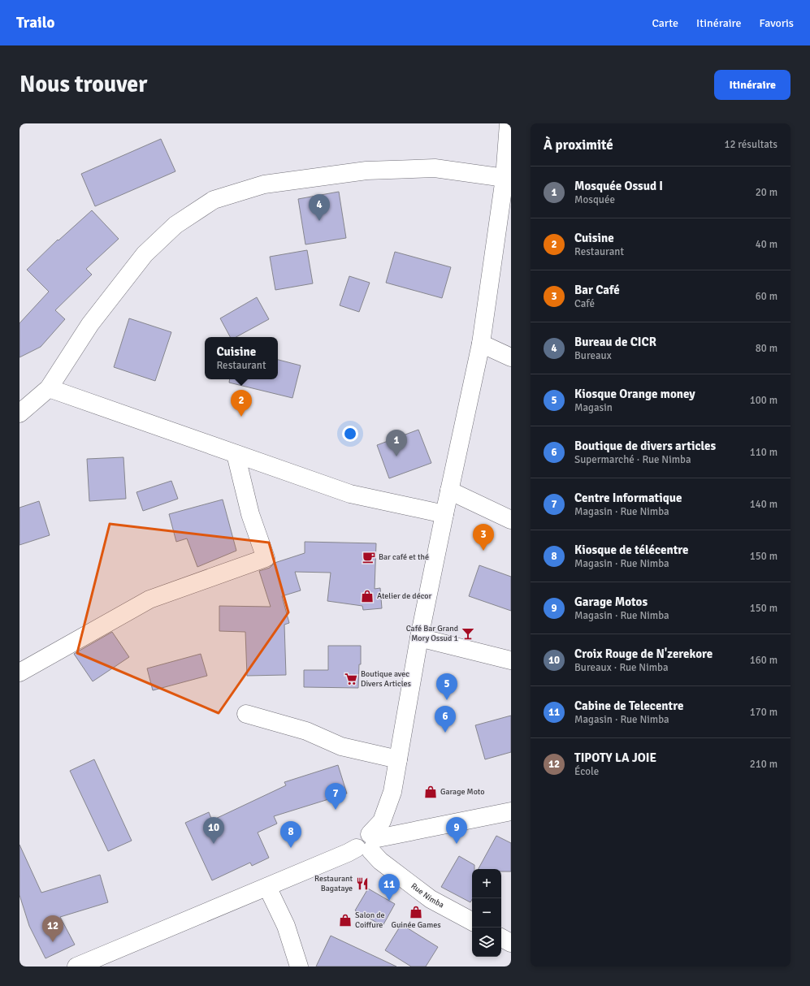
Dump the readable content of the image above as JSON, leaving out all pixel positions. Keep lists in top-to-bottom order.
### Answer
{
  "streets": {
    "street": ["Rue Nimba"]
  },
  "places": {
    "cafe": ["Bar café et thé"],
    "shop": [
      "Atelier de décor",
      "Garage Moto",
      "Guinée Games",
      "Salon de Coiffure"
    ],
    "bar": ["Café Bar Grand Mory Ossud 1"],
    "supermarket": ["Boutique avec Divers Articles"],
    "restaurant": ["Restaurant Bagataye"]
  },
  "page": {
    "header": "Trailo",
    "nav": ["Carte", "Itinéraire", "Favoris"],
    "buttons": "Itinéraire",
    "title": "Nous trouver",
    "heading": ["À proximité", "12 résultats"],
    "list": [
      {
        "mark": "1",
        "name": "Mosquée Ossud I",
        "note": "Mosquée",
        "value": "20 m"
      },
      {
        "mark": "2",
        "name": "Cuisine",
        "note": "Restaurant",
        "value": "40 m"
      },
      {
        "mark": "3",
        "name": "Bar Café",
        "note": "Café",
        "value": "60 m"
      },
      {
        "mark": "4",
        "name": "Bureau de CICR",
        "note": "Bureaux",
        "value": "80 m"
      },
      {
        "mark": "5",
        "name": "Kiosque Orange money",
        "note": "Magasin",
        "value": "100 m"
      },
      {
        "mark": "6",
        "name": "Boutique de divers articles",
        "note": "Supermarché · Rue Nimba",
        "value": "110 m"
      },
      {
        "mark": "7",
        "name": "Centre Informatique",
        "note": "Magasin · Rue Nimba",
        "value": "140 m"
      },
      {
        "mark": "8",
        "name": "Kiosque de télécentre",
        "note": "Magasin · Rue Nimba",
        "value": "150 m"
      },
      {
        "mark": "9",
        "name": "Garage Motos",
        "note": "Magasin · Rue Nimba",
        "value": "150 m"
      },
      {
        "mark": "10",
        "name": "Croix Rouge de N'zerekore",
        "note": "Bureaux · Rue Nimba",
        "value": "160 m"
      },
      {
        "mark": "11",
        "name": "Cabine de Telecentre",
        "note": "Magasin · Rue Nimba",
        "value": "170 m"
      },
      {
        "mark": "12",
        "name": "TIPOTY LA JOIE",
        "note": "École",
        "value": "210 m"
      }
    ],
    "pins": [
      "4",
      "2",
      "1",
      "3",
      "5",
      "6",
      "7",
      "9",
      "10",
      "8",
      "11",
      "12"
    ],
    "popup": ["Cuisine", "Restaurant"],
    "map_buttons": ["+", "−"]
  }
}
